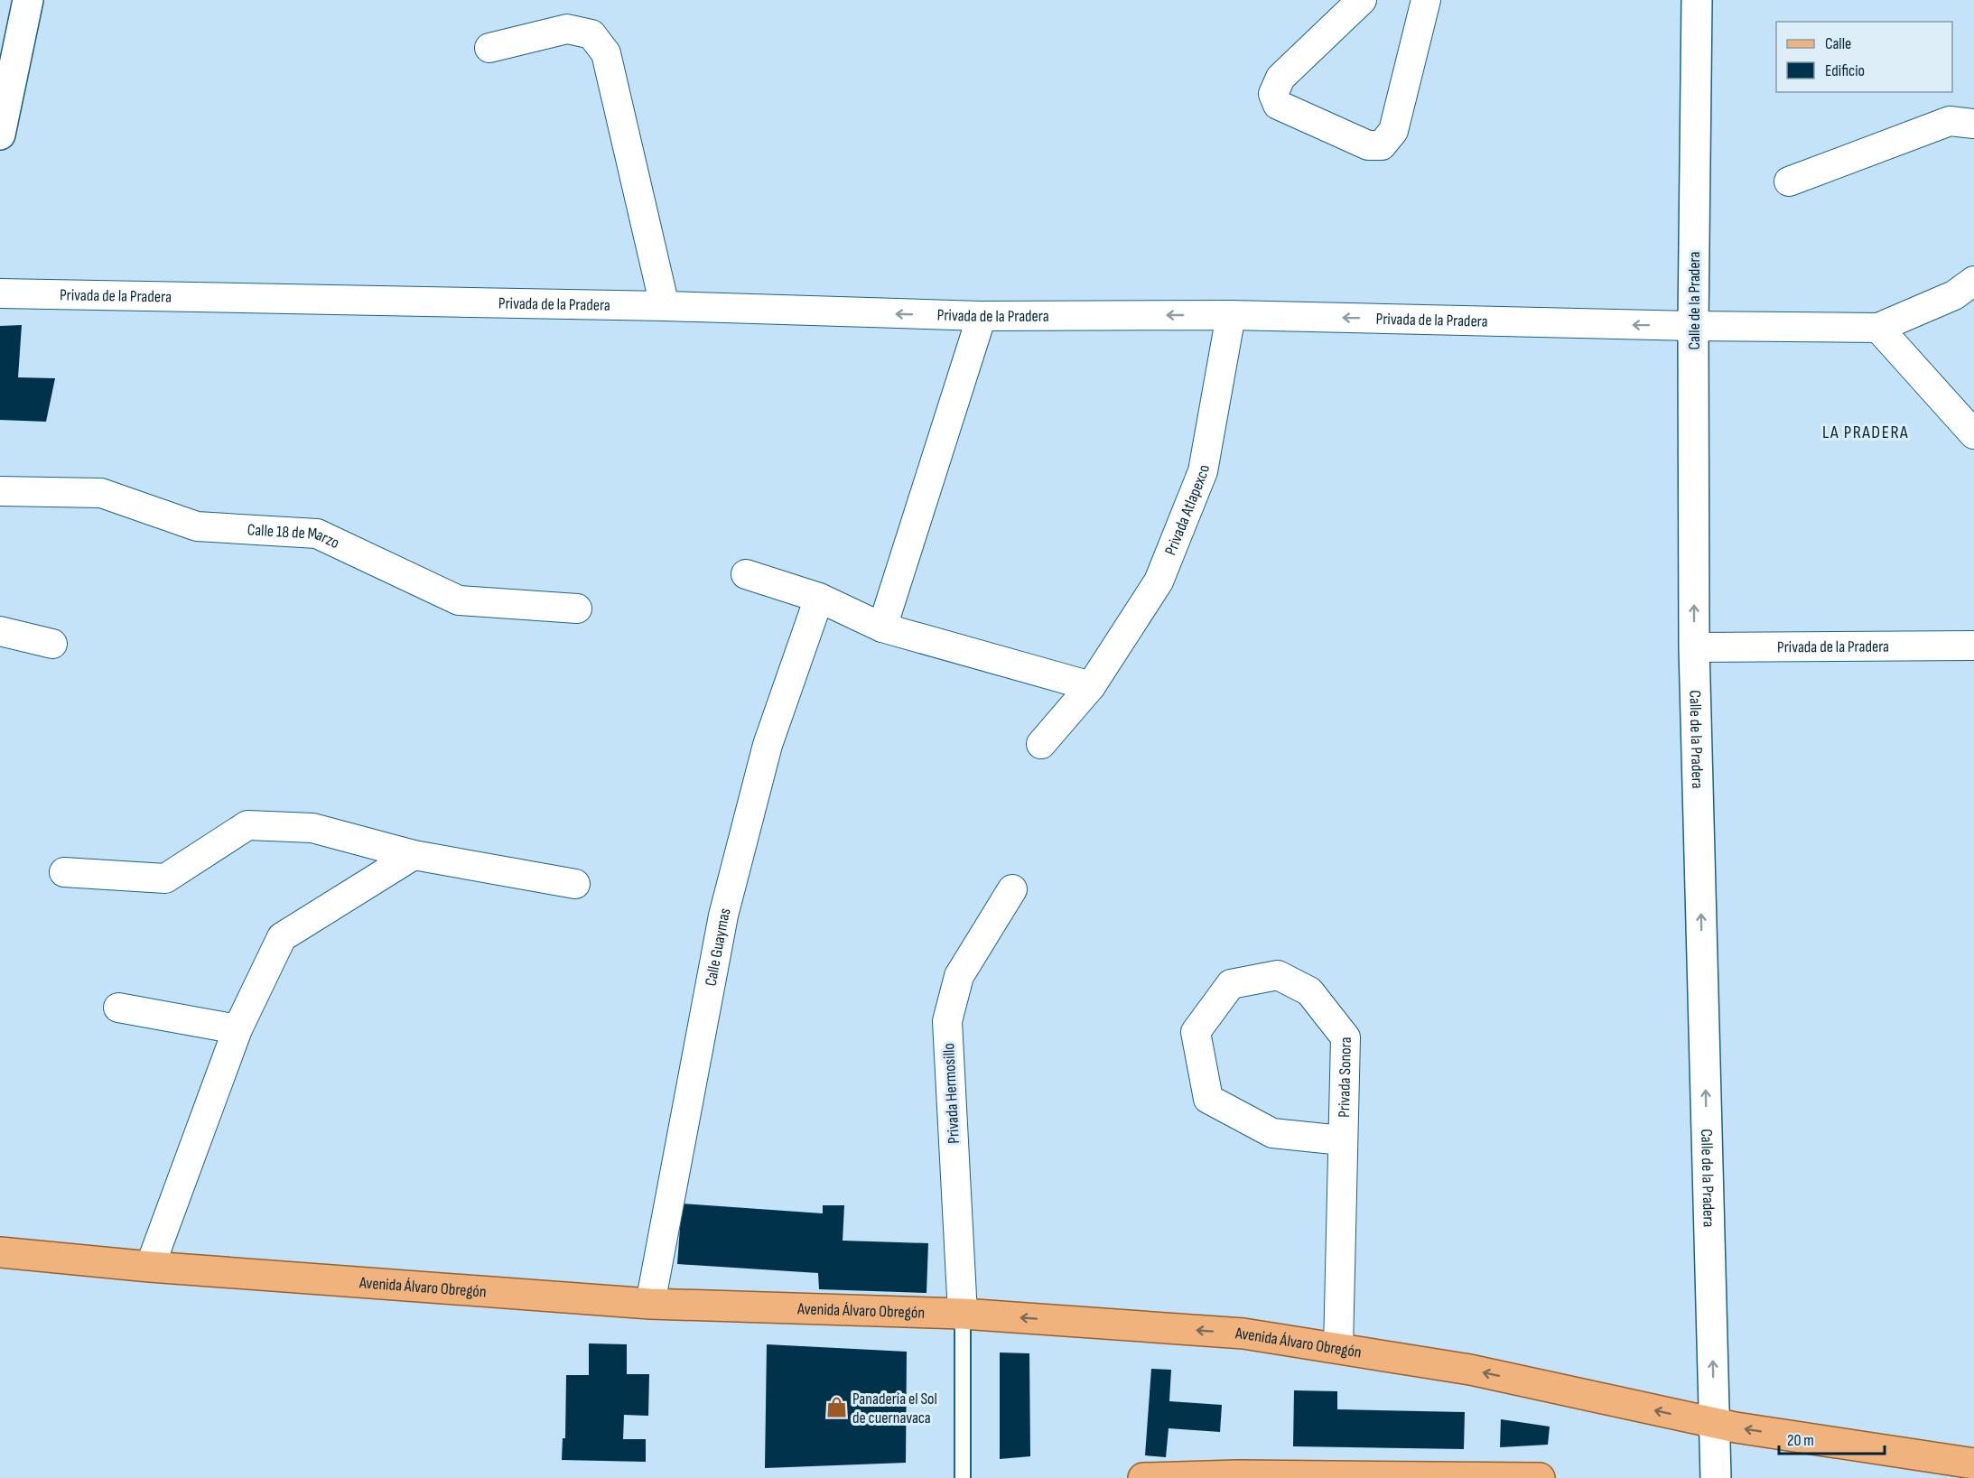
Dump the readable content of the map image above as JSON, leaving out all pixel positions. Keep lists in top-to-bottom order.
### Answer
{
  "streets": {
    "main road": ["Avenida Álvaro Obregón"],
    "street": [
      "Privada de la Pradera",
      "Calle de la Pradera",
      "Privada Atlapexco",
      "Calle 18 de Marzo",
      "Calle Guaymas",
      "Privada Sonora",
      "Privada Hermosillo"
    ]
  },
  "crossings": [
    ["Privada de la Pradera", "Calle de la Pradera"],
    ["Privada de la Pradera", "Privada Atlapexco"],
    ["Calle de la Pradera", "Avenida Álvaro Obregón"],
    ["Calle Guaymas", "Avenida Álvaro Obregón"],
    ["Privada Sonora", "Avenida Álvaro Obregón"],
    ["Privada Hermosillo", "Avenida Álvaro Obregón"]
  ],
  "one_way": ["Privada de la Pradera", "Calle de la Pradera"],
  "districts": ["LA PRADERA"],
  "places": {
    "shop": ["Panadería el Sol de cuernavaca"]
  },
  "legend": ["Calle", "Edificio"],
  "scale_bar": "20 m"
}
